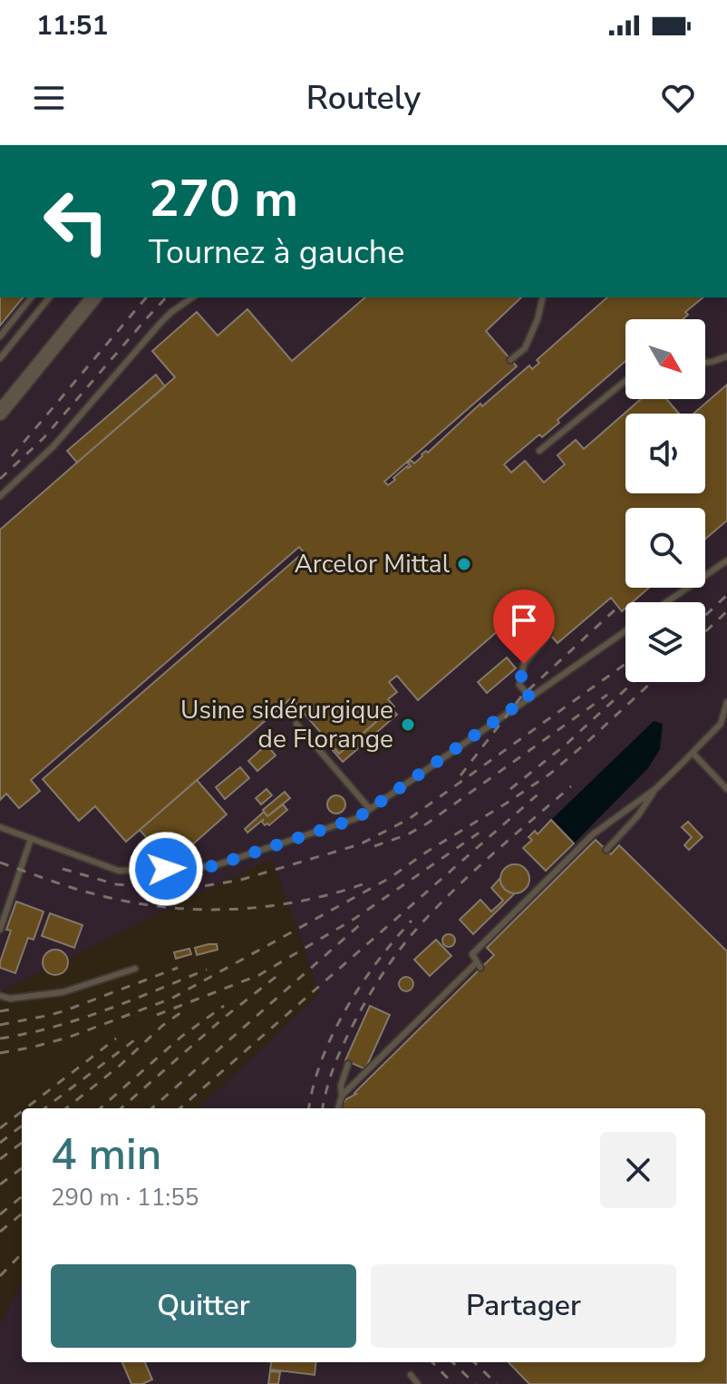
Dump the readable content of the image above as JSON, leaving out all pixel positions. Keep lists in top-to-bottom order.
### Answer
{
  "places": ["Arcelor Mittal", "Usine sidérurgique de Florange"],
  "north": "bottom right",
  "page": {
    "status": "11:51",
    "header": "Routely",
    "turn": ["270 m", "Tournez à gauche"],
    "heading": ["4 min", "290 m · 11:55"],
    "buttons": ["Quitter", "Partager"]
  }
}
